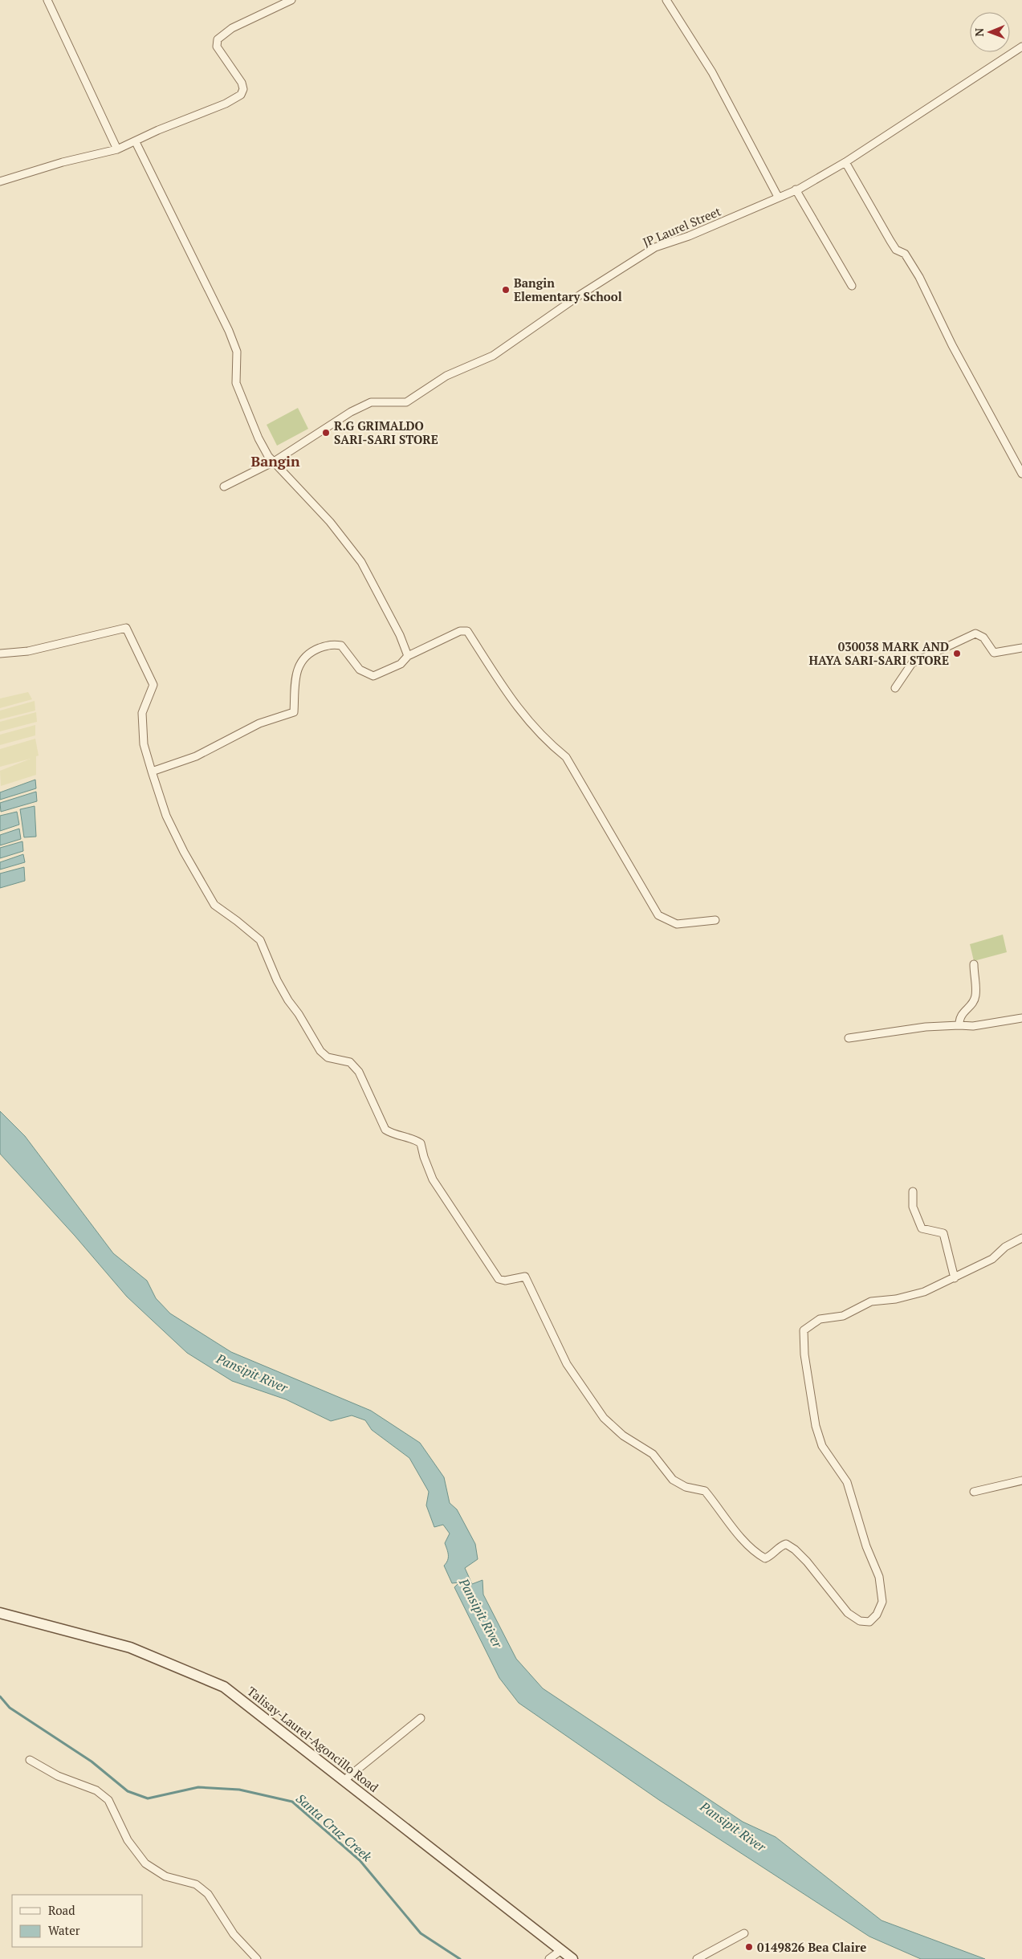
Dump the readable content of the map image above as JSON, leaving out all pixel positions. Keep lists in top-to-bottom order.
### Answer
{
  "streets": {
    "main road": ["Talisay-Laurel-Agoncillo Road"],
    "street": ["JP Laurel Street"]
  },
  "districts": ["Bangin"],
  "water": ["Pansipit River", "Santa Cruz Creek"],
  "places": [
    "Bangin Elementary School",
    "R.G GRIMALDO SARI-SARI STORE",
    "030038 MARK AND HAYA SARI-SARI STORE",
    "0149826 Bea Claire"
  ],
  "legend": ["Road", "Water"],
  "north": "left"
}
